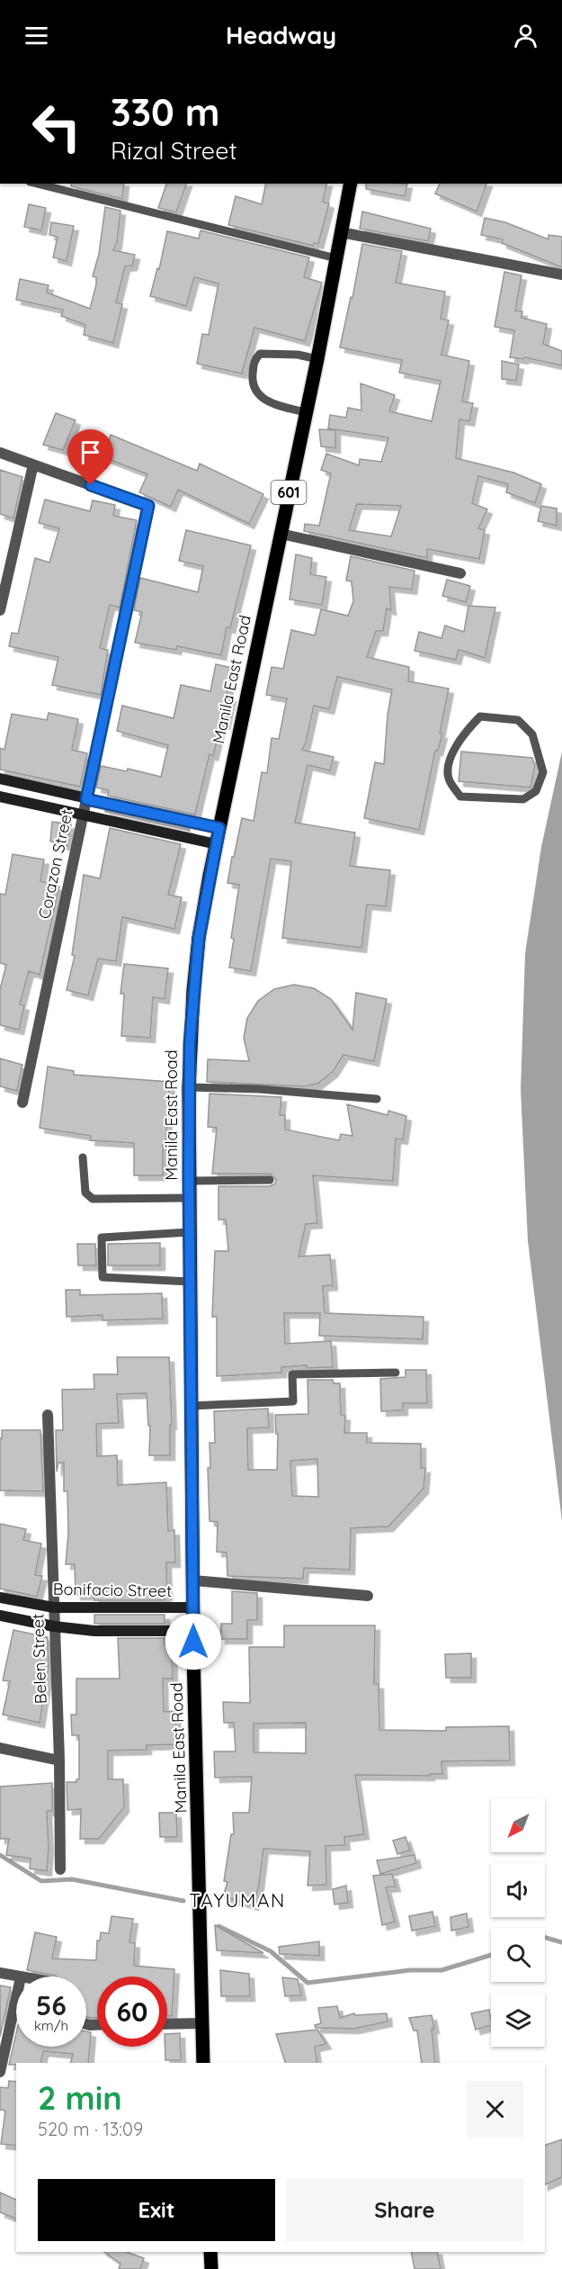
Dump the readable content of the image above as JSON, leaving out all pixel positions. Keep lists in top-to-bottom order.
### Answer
{
  "streets": {
    "main road": ["601", "Manila East Road"],
    "street": ["Corazon Street", "Bonifacio Street", "Belen Street"]
  },
  "crossings": [
    ["Manila East Road", "Bonifacio Street"],
    ["Bonifacio Street", "Belen Street"]
  ],
  "districts": ["TAYUMAN"],
  "north": "bottom left",
  "page": {
    "header": "Headway",
    "turn": ["330 m", "Rizal Street"],
    "speed": "56 km/h",
    "limit": "60",
    "heading": ["2 min", "520 m · 13:09"],
    "buttons": ["Exit", "Share"]
  }
}
